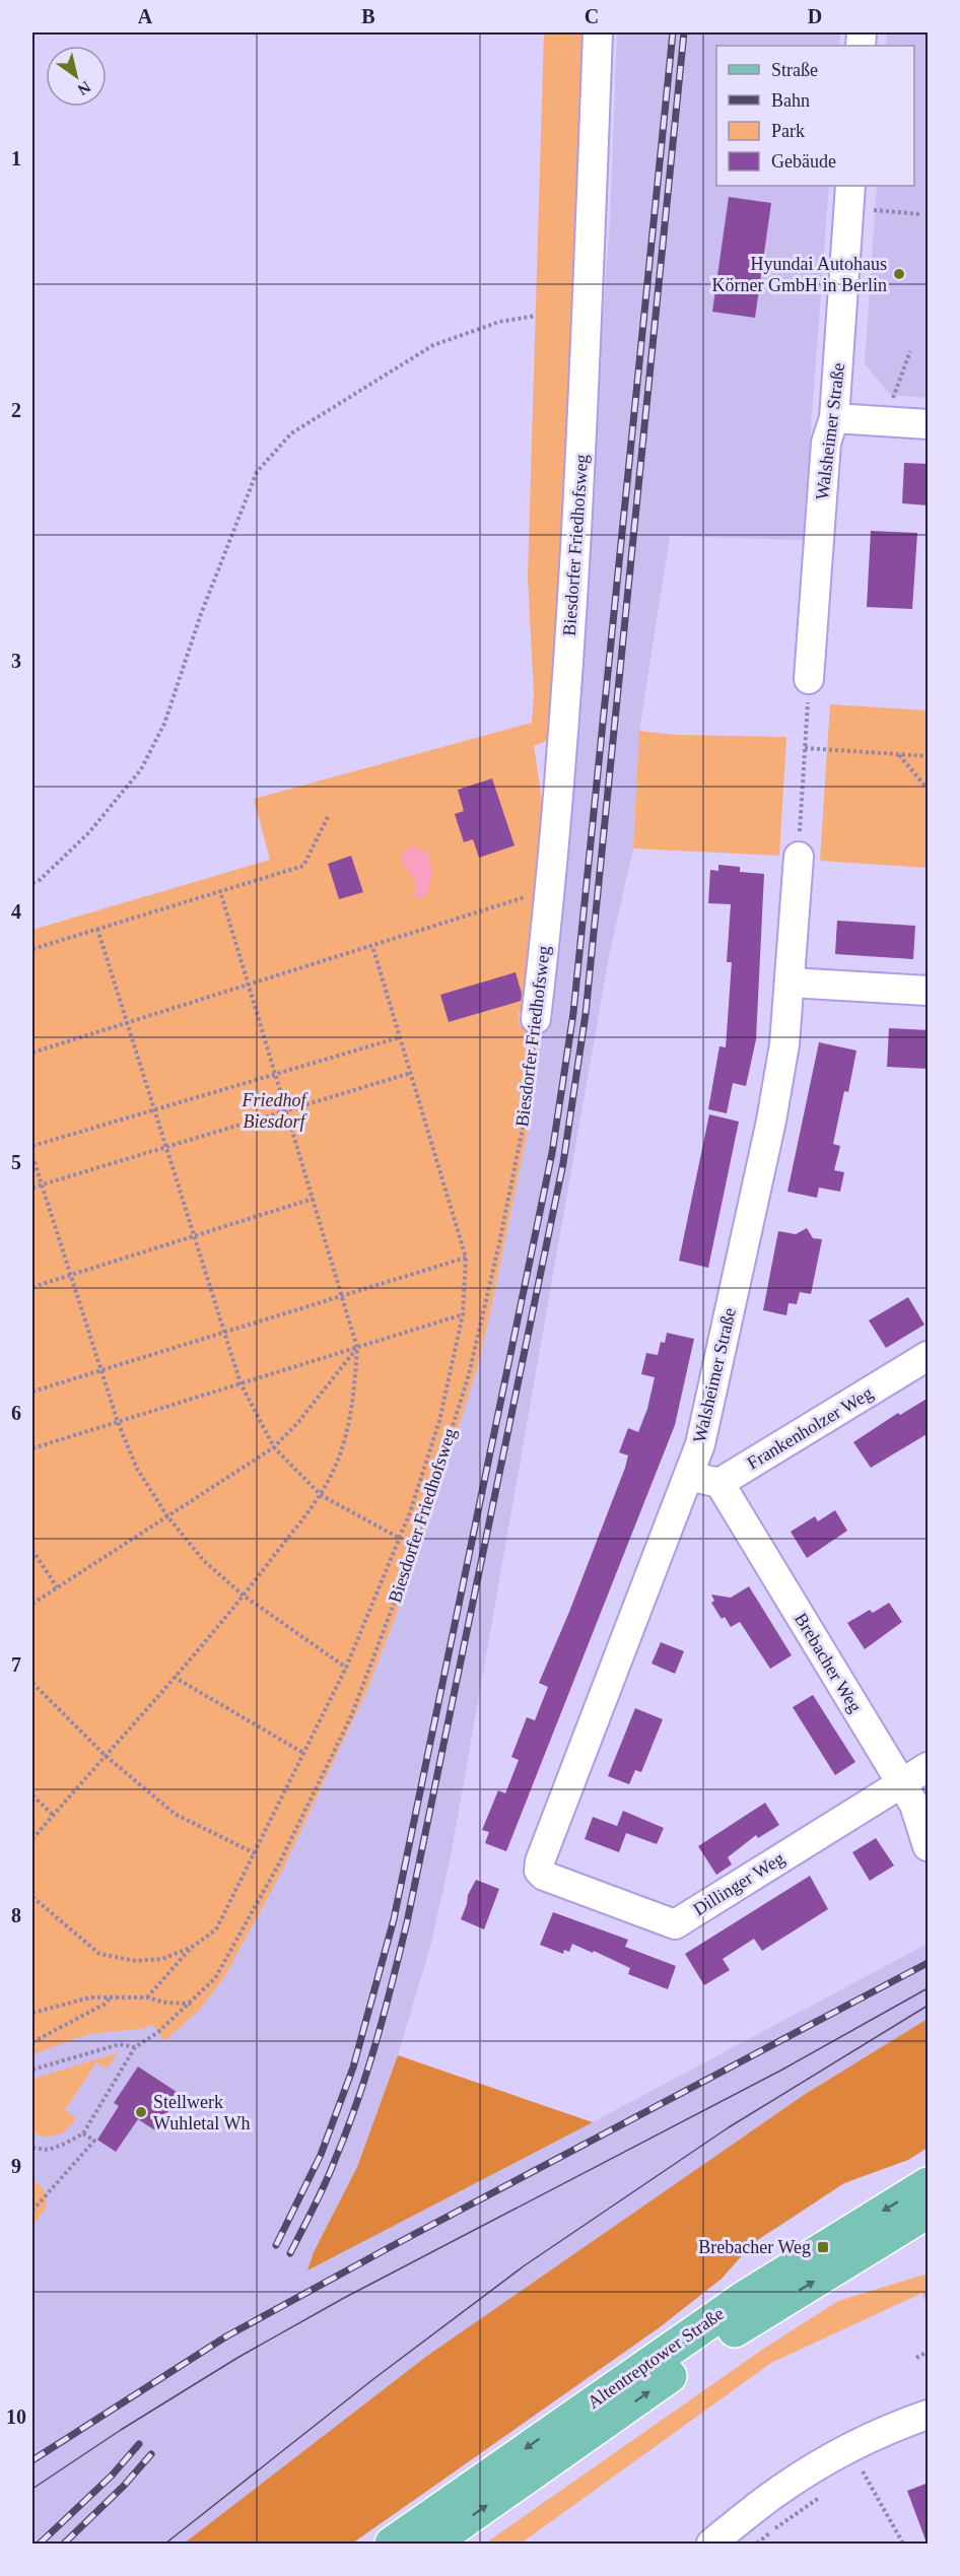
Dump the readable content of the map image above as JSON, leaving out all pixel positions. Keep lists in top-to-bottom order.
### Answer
{
  "streets": {
    "main road": ["Altentreptower Straße"],
    "street": [
      "Walsheimer Straße",
      "Biesdorfer Friedhofsweg",
      "Frankenholzer Weg",
      "Brebacher Weg",
      "Dillinger Weg"
    ]
  },
  "crossings": [
    ["Walsheimer Straße", "Dillinger Weg"],
    ["Frankenholzer Weg", "Brebacher Weg"],
    ["Brebacher Weg", "Dillinger Weg"]
  ],
  "parks": ["Friedhof Biesdorf"],
  "places": {
    "other": ["Hyundai Autohaus Körner GmbH in Berlin", "Stellwerk Wuhletal Wh"],
    "transit": ["Brebacher Weg"]
  },
  "legend": [
    "Straße",
    "Bahn",
    "Park",
    "Gebäude"
  ],
  "north": "bottom right",
  "grid": {
    "columns": [
      "A",
      "B",
      "C",
      "D"
    ],
    "rows": [
      "1",
      "2",
      "3",
      "4",
      "5",
      "6",
      "7",
      "8",
      "9",
      "10"
    ]
  }
}
